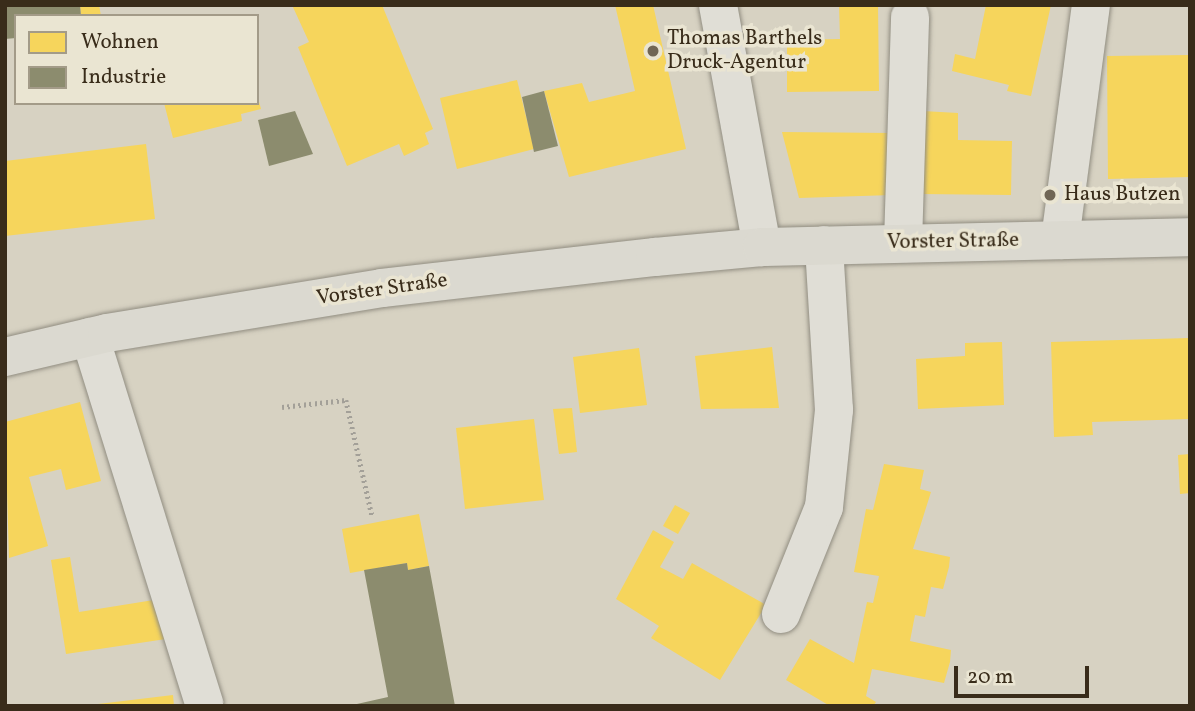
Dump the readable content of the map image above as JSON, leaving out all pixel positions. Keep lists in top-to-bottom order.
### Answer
{
  "streets": {
    "main road": ["Vorster Straße"]
  },
  "places": ["Thomas Barthels Druck-Agentur", "Haus Butzen"],
  "legend": ["Wohnen", "Industrie"],
  "scale_bar": "20 m"
}
